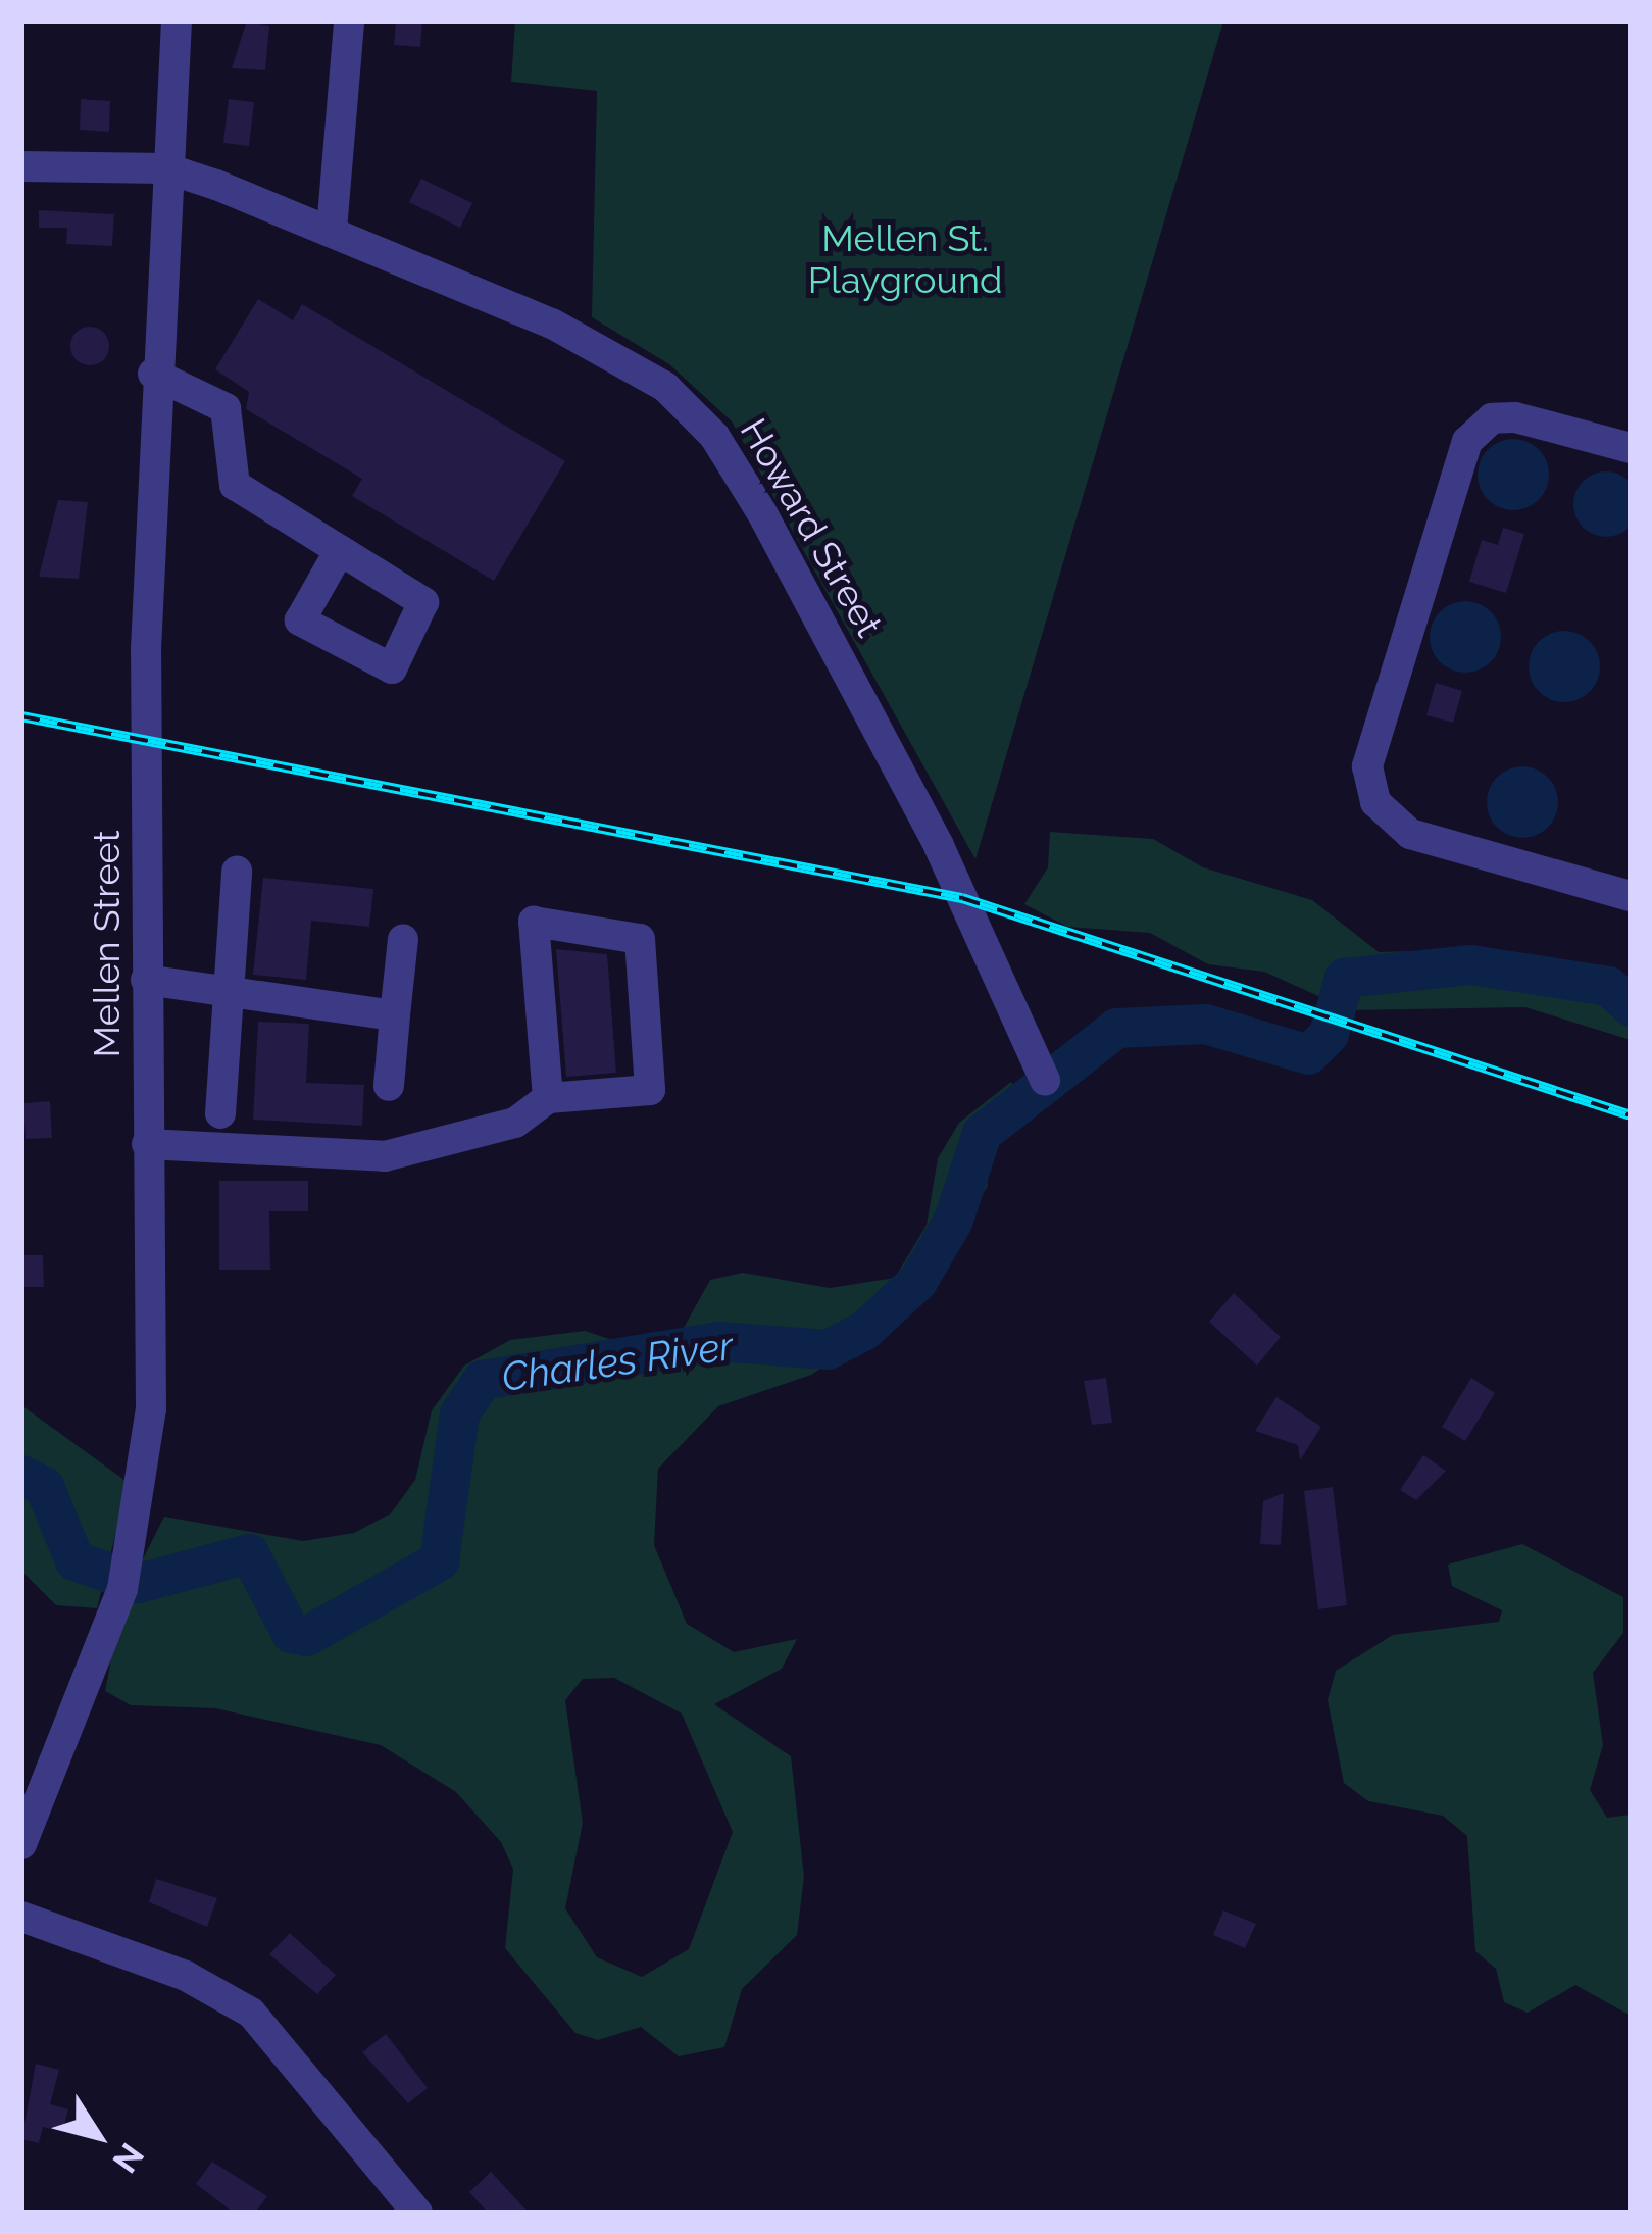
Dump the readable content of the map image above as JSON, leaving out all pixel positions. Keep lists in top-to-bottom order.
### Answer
{
  "streets": {
    "street": ["Howard Street", "Mellen Street"]
  },
  "crossings": [
    ["Howard Street", "Mellen Street"]
  ],
  "water": ["Charles River"],
  "parks": ["Mellen St. Playground"],
  "north": "bottom right"
}
